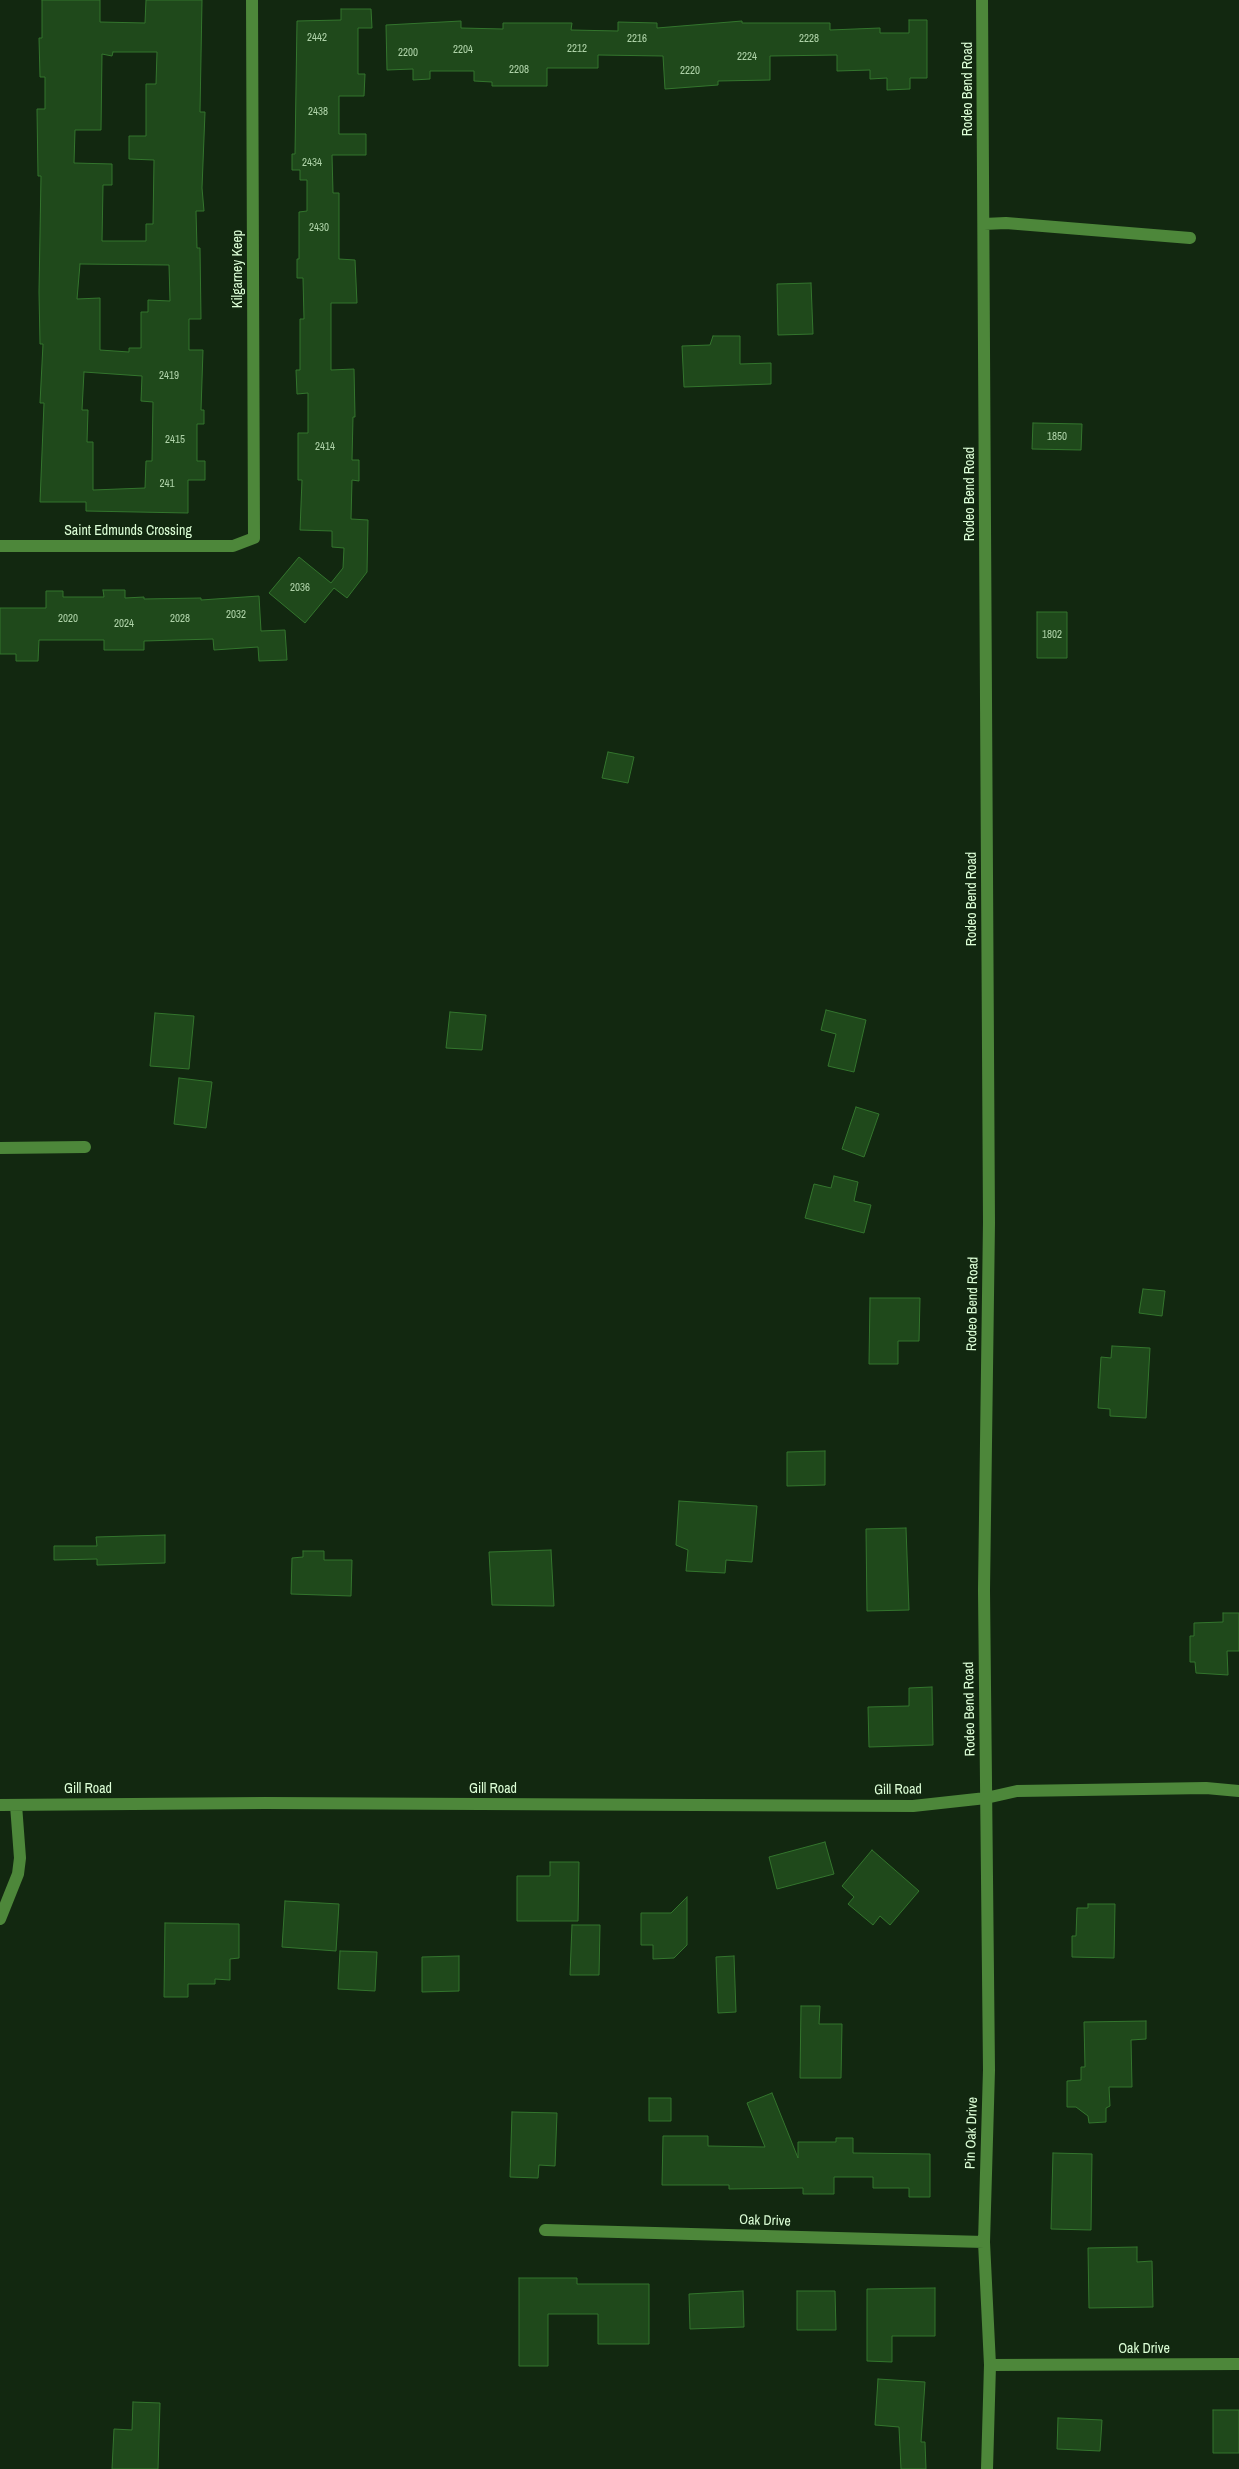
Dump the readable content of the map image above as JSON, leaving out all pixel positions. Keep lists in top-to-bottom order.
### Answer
{
  "streets": {
    "street": [
      "Rodeo Bend Road",
      "Kilgarney Keep",
      "Saint Edmunds Crossing",
      "Gill Road",
      "Pin Oak Drive",
      "Oak Drive"
    ]
  },
  "crossings": [
    ["Rodeo Bend Road", "Gill Road"],
    ["Rodeo Bend Road", "Pin Oak Drive"],
    ["Kilgarney Keep", "Saint Edmunds Crossing"],
    ["Gill Road", "Pin Oak Drive"],
    ["Pin Oak Drive", "Oak Drive"]
  ],
  "house_numbers": [
    "2442",
    "2216",
    "2228",
    "2212",
    "2204",
    "2200",
    "2224",
    "2208",
    "2220",
    "2438",
    "2434",
    "2430",
    "2419",
    "1850",
    "2415",
    "2414",
    "241",
    "2036",
    "2032",
    "2020",
    "2028",
    "2024",
    "1802"
  ]
}
